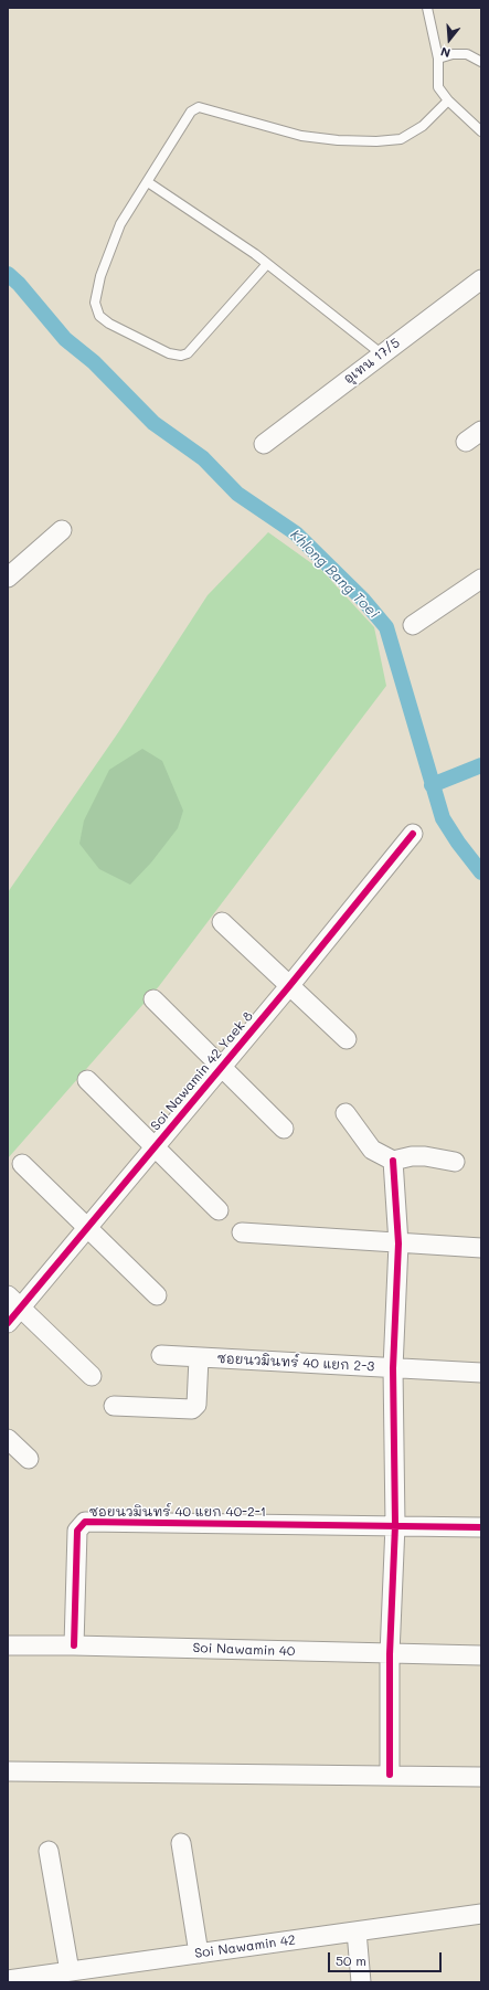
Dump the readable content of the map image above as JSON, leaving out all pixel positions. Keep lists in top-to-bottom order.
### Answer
{
  "streets": {
    "street": [
      "อุเทน 17/5",
      "Soi Nawamin 42 Yaek 8",
      "ซอยนวมินทร์ 40 แยก 2-3",
      "ซอยนวมินทร์ 40 แยก 40-2-1",
      "Soi Nawamin 40",
      "Soi Nawamin 42"
    ]
  },
  "crossings": [
    ["ซอยนวมินทร์ 40 แยก 40-2-1", "Soi Nawamin 40"]
  ],
  "water": ["Khlong Bang Toei"],
  "scale_bar": "50 m",
  "north": "bottom"
}
